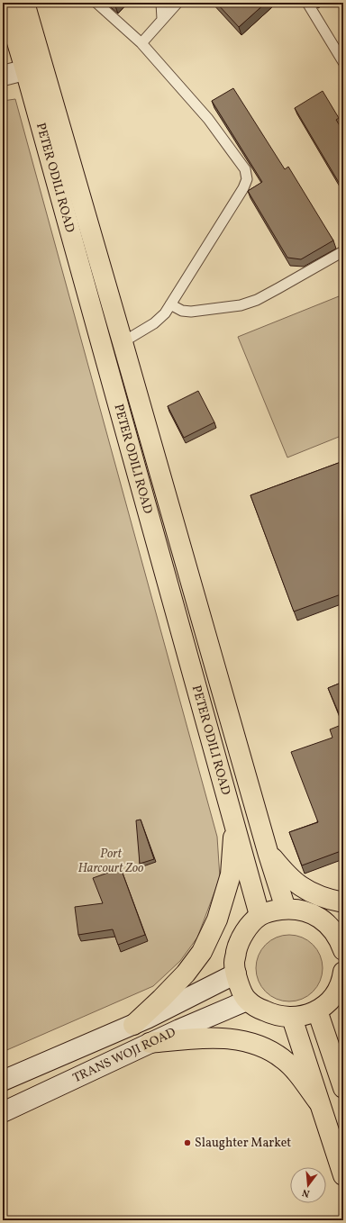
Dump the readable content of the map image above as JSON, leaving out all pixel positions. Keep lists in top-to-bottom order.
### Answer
{
  "streets": {
    "main road": ["PETER ODILI ROAD", "TRANS WOJI ROAD"]
  },
  "parks": ["Port Harcourt Zoo"],
  "places": ["Slaughter Market"],
  "north": "bottom"
}
